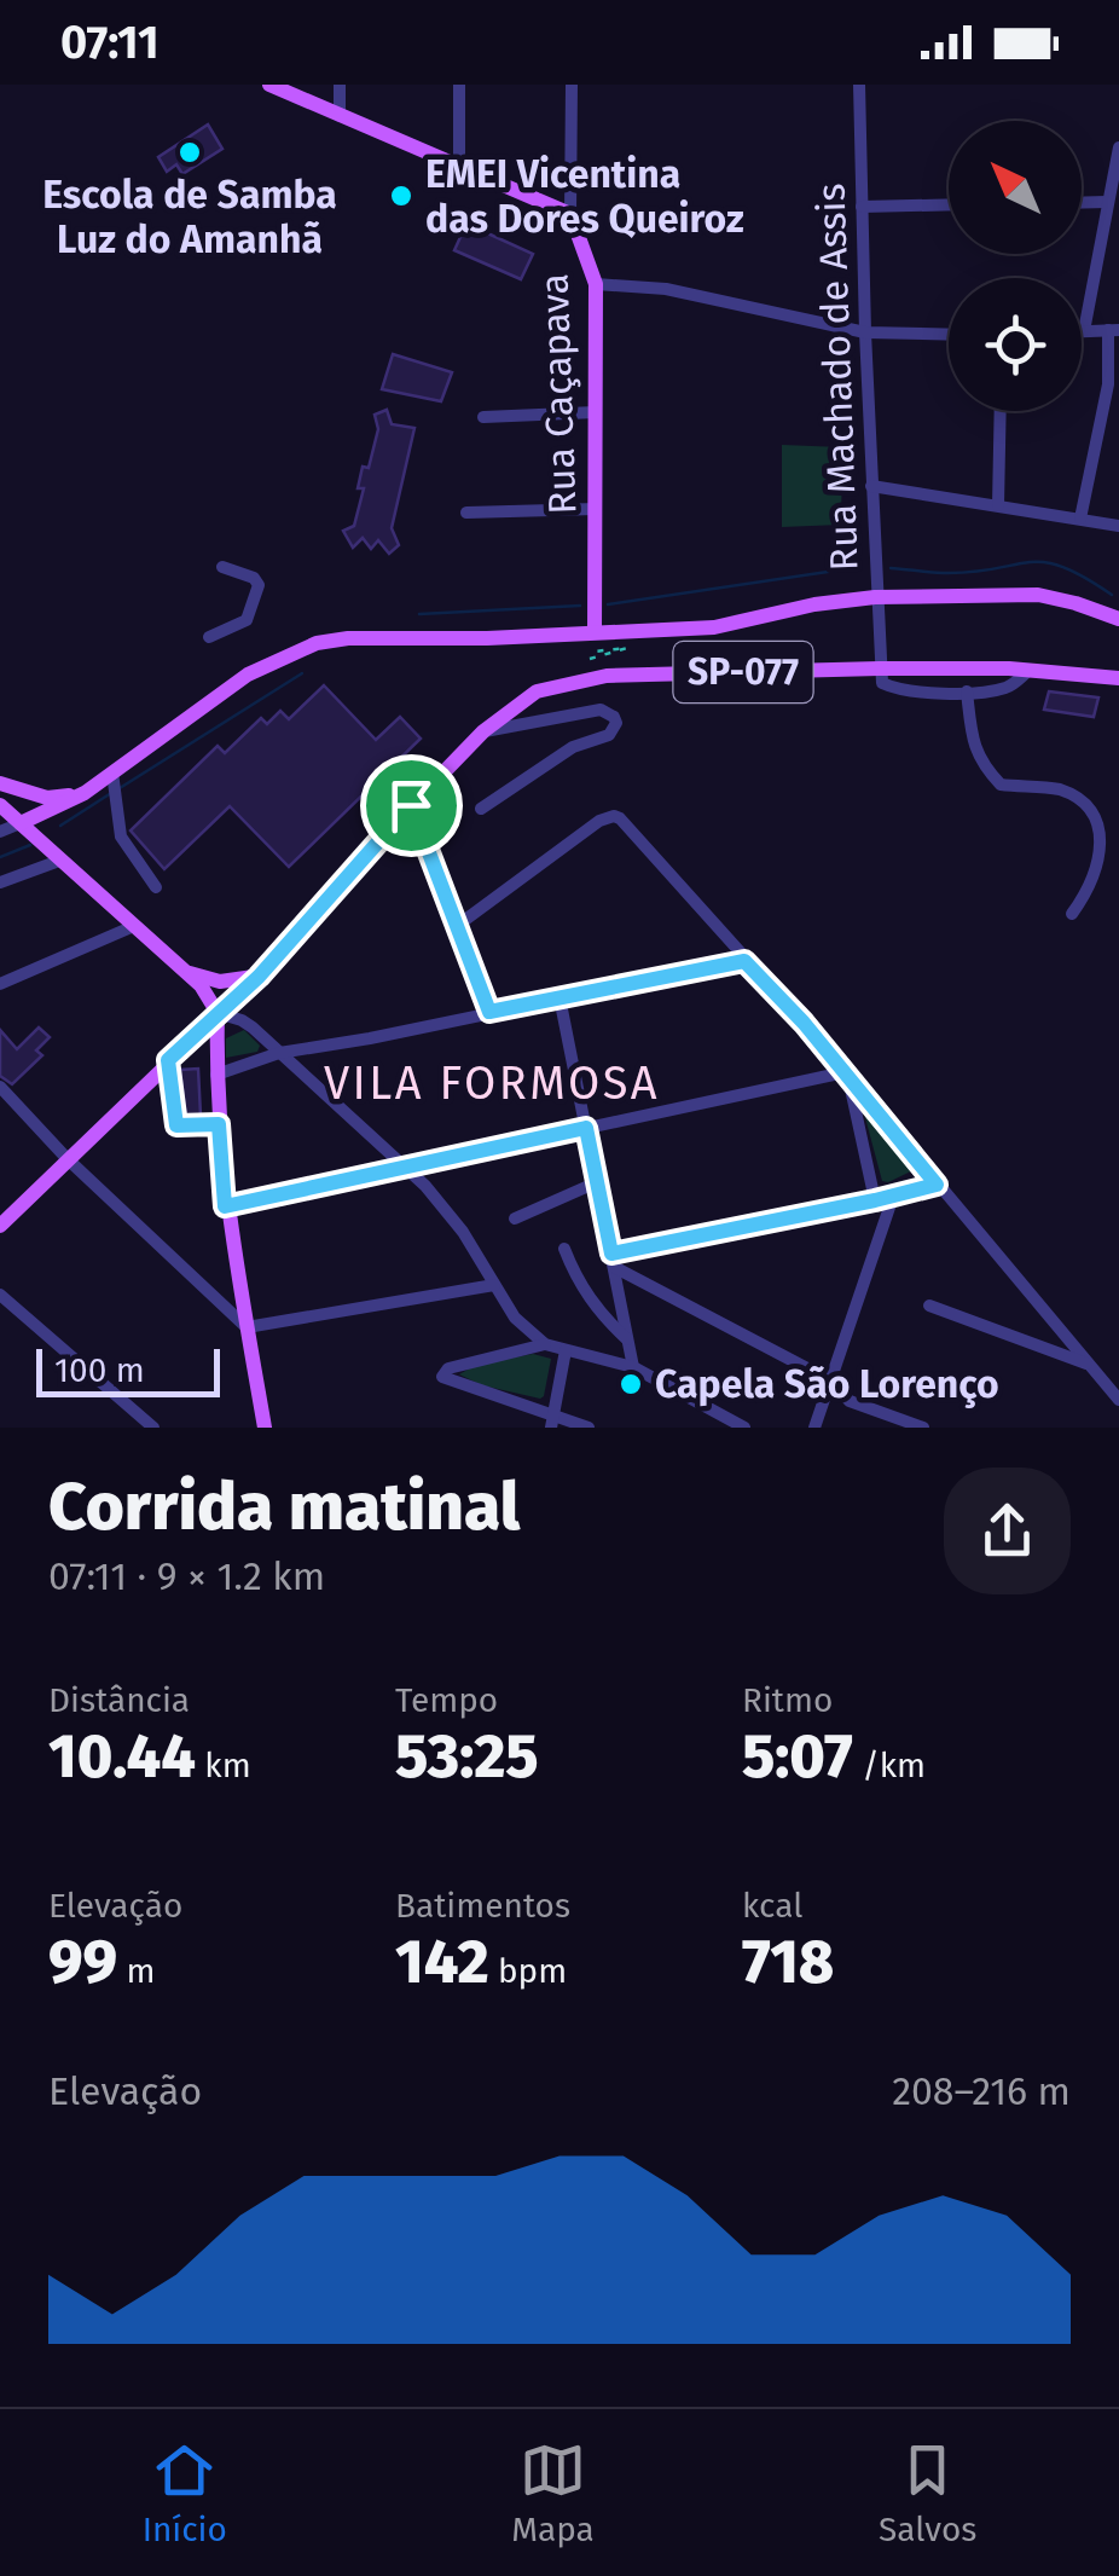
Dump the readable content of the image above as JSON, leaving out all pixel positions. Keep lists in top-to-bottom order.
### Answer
{
  "streets": {
    "main road": ["Rua Caçapava", "SP-077"],
    "street": ["Rua Machado de Assis"]
  },
  "crossings": [
    ["Rua Machado de Assis", "SP-077"]
  ],
  "districts": ["VILA FORMOSA"],
  "places": ["Escola de Samba Luz do Amanhã", "EMEI Vicentina das Dores Queiroz", "Capela São Lorenço"],
  "scale_bar": "100 m",
  "north": "top left",
  "page": {
    "status": "07:11",
    "scale": "100 m",
    "heading": ["Corrida matinal", "07:11 · 9 × 1.2 km"],
    "stats": [
      ["Distância", "10.44 km"],
      ["Tempo", "53:25"],
      ["Ritmo", "5:07 /km"],
      ["Elevação", "99 m"],
      ["Batimentos", "142 bpm"],
      ["kcal", "718"]
    ],
    "chart": ["Elevação", "208–216 m"],
    "tabs": ["Início", "Mapa", "Salvos"]
  }
}
